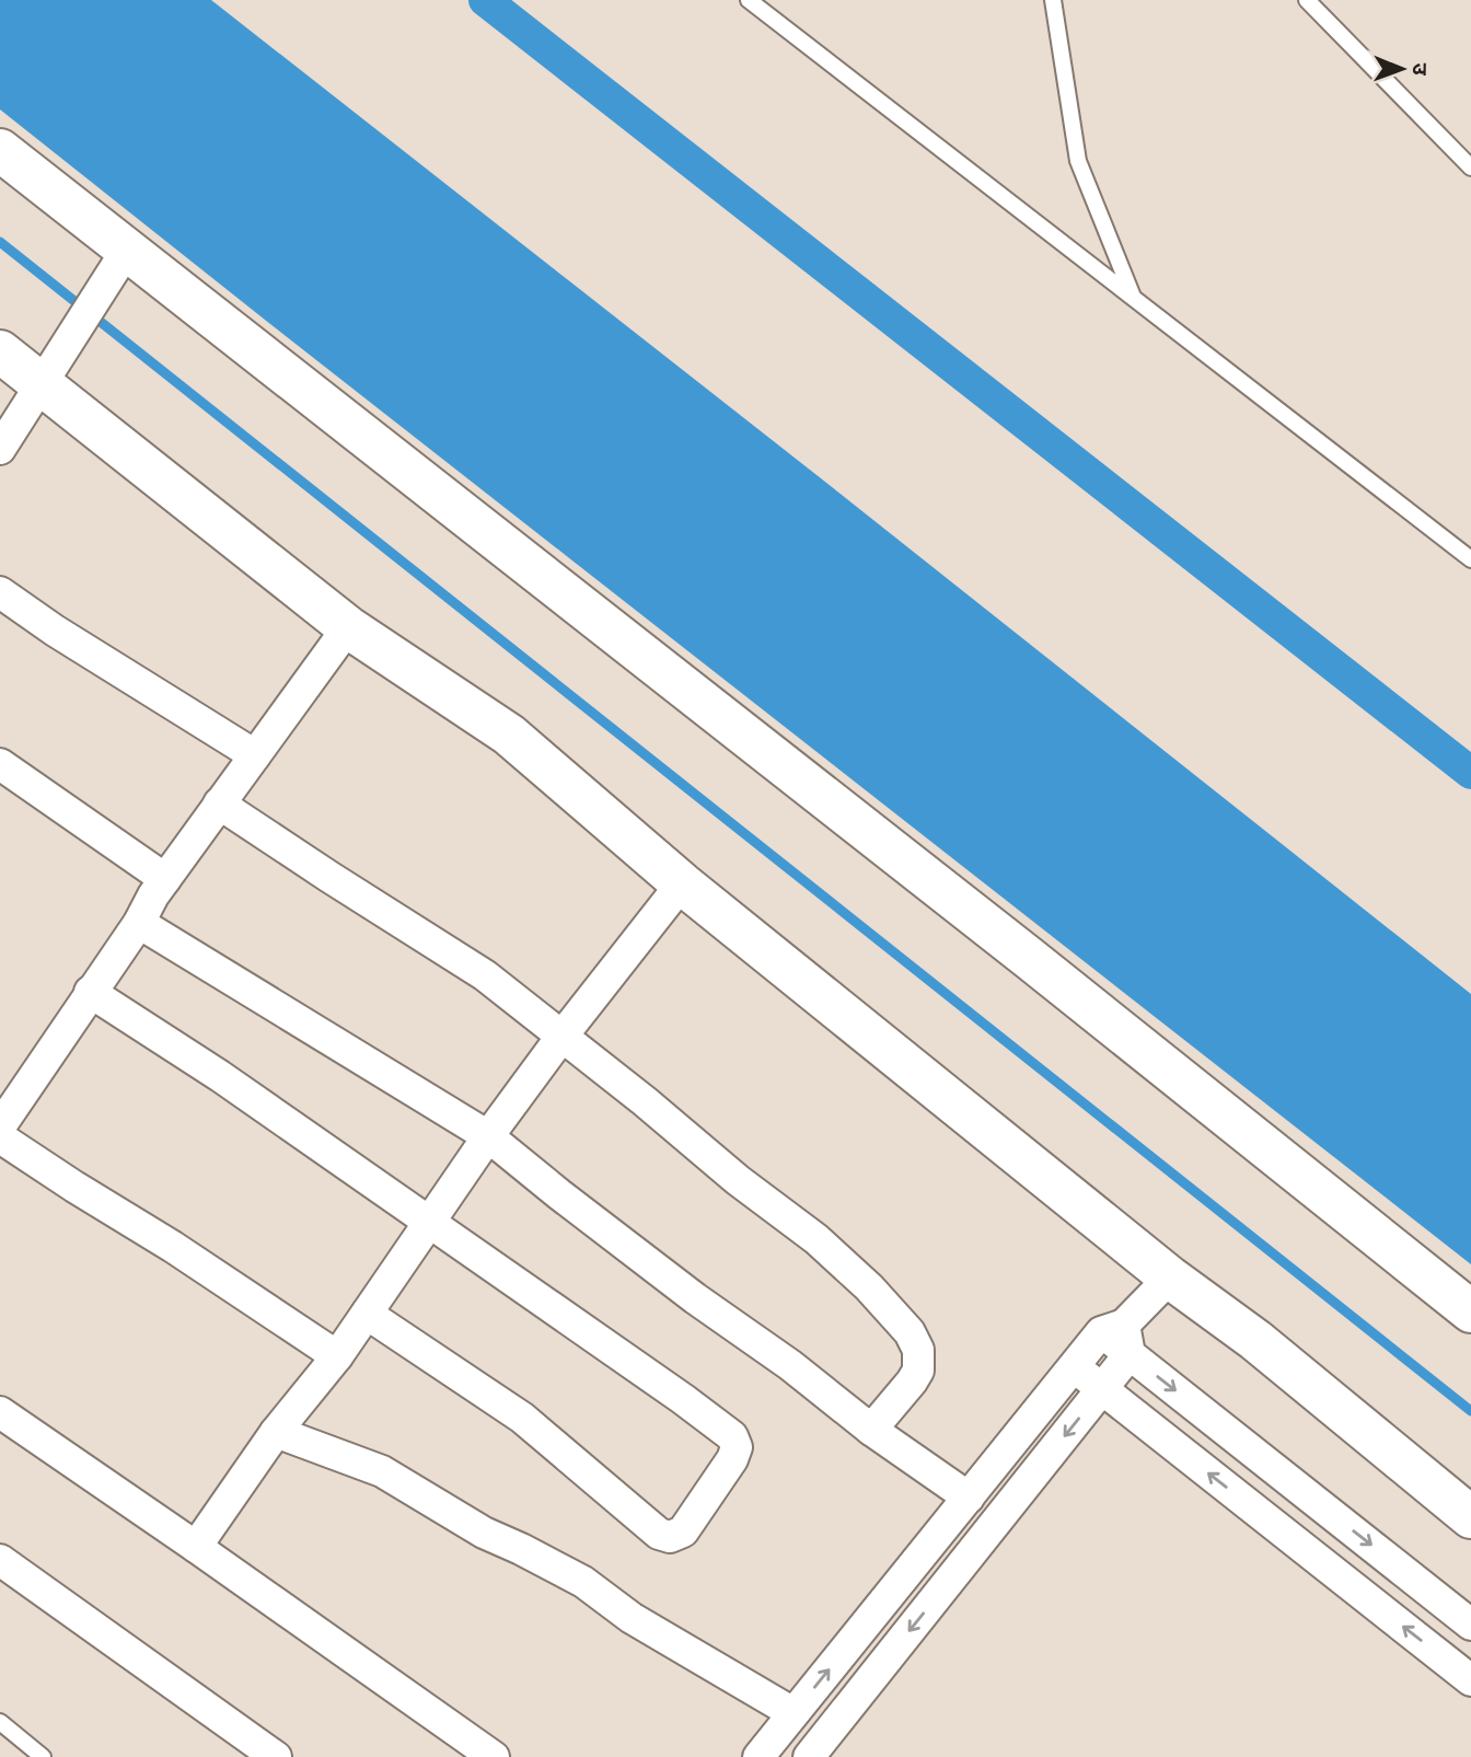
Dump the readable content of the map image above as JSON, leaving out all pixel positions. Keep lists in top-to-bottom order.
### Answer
{
  "north": "right"
}
